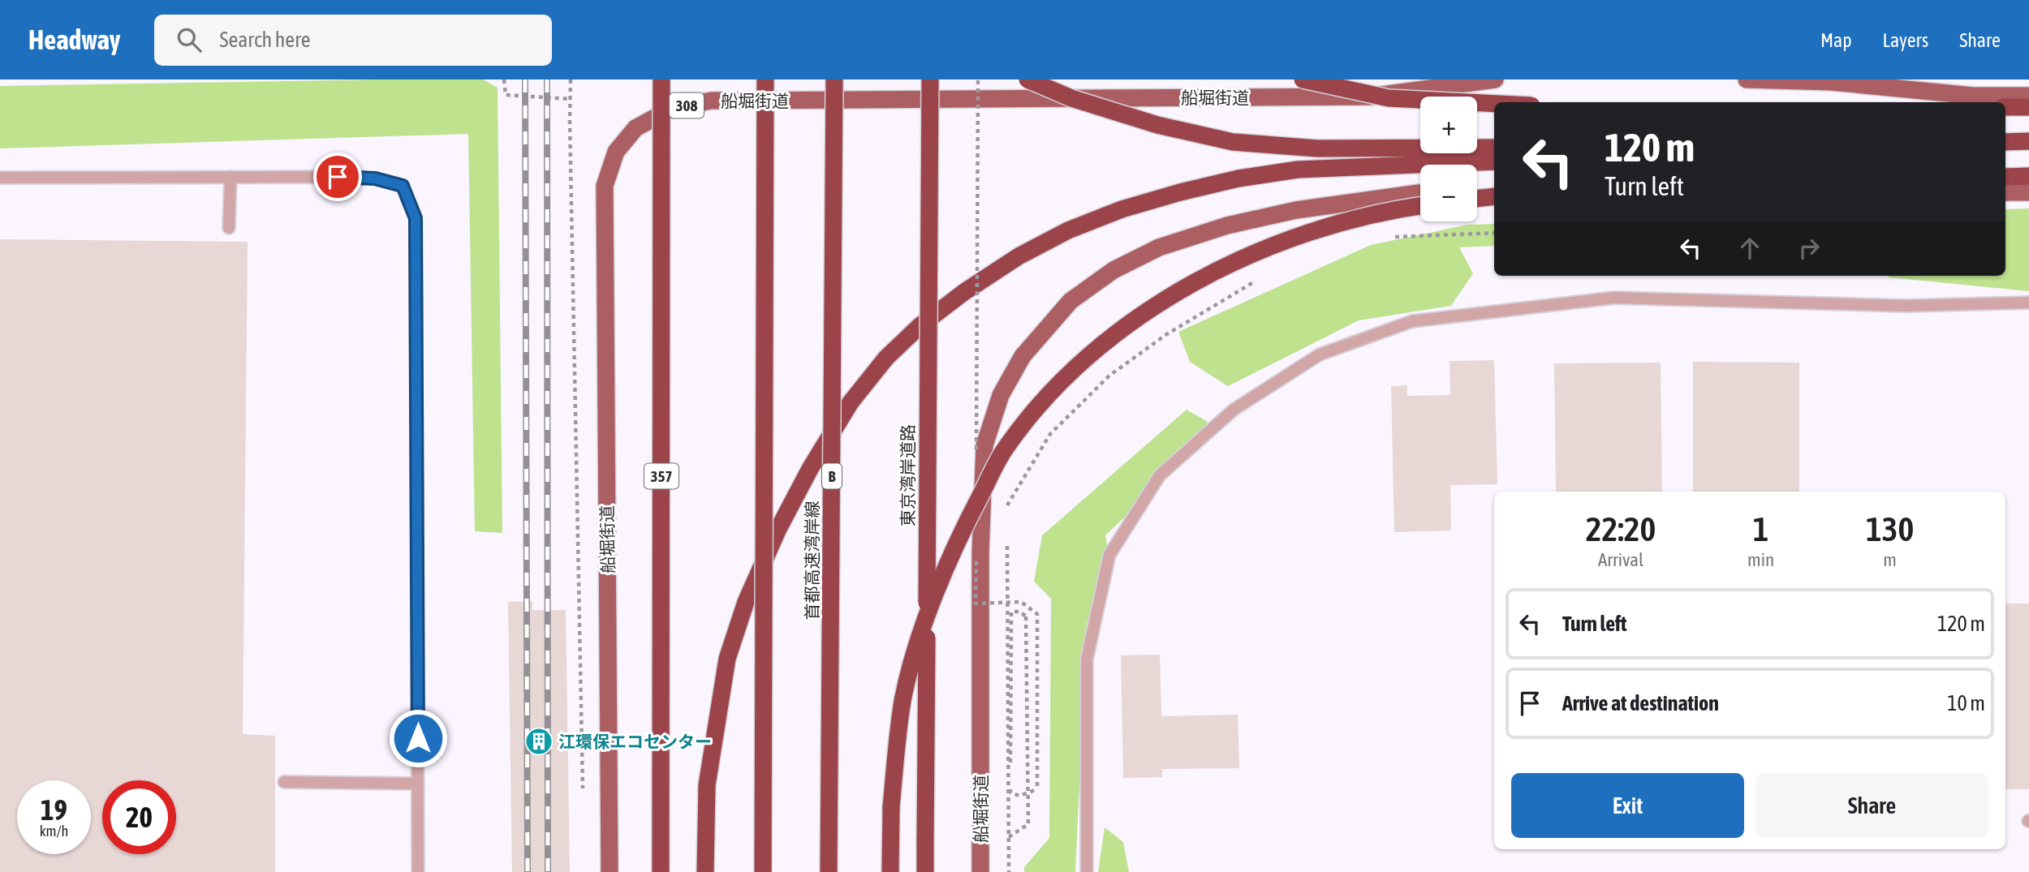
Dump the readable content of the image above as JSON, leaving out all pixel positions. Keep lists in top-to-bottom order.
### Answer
{
  "streets": {
    "highway": [
      "東京湾岸道路",
      "357",
      "B",
      "首都高速湾岸線"
    ],
    "main road": ["船堀街道", "308"]
  },
  "places": {
    "building": ["江環保エコセンター"]
  },
  "page": {
    "header": "Headway",
    "search": "Search here",
    "nav": ["Map", "Layers", "Share"],
    "map_buttons": ["+", "−"],
    "turn": ["120 m", "Turn left"],
    "eta": [
      "22:20",
      "Arrival",
      "1",
      "min",
      "130",
      "m"
    ],
    "list": [
      {
        "name": "Turn left",
        "value": "120 m"
      },
      {
        "name": "Arrive at destination",
        "value": "10 m"
      }
    ],
    "buttons": ["Exit", "Share"],
    "speed": "19 km/h",
    "limit": "20"
  }
}
